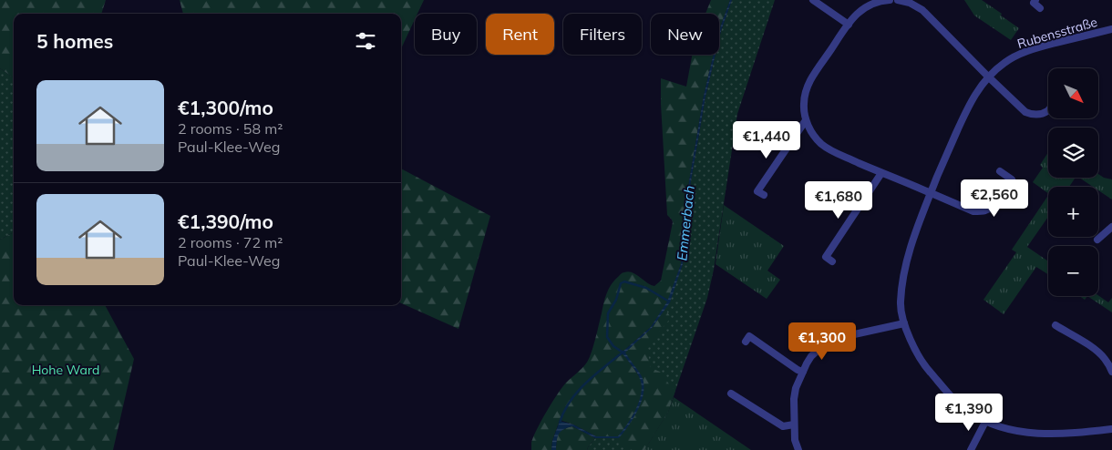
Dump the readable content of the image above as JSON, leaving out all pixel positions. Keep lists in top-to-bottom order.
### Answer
{
  "streets": {
    "street": ["Rubensstraße"]
  },
  "water": ["Emmerbach"],
  "parks": ["Hohe Ward"],
  "north": "bottom right",
  "page": {
    "chip": [
      "Buy",
      "Rent",
      "Filters",
      "New"
    ],
    "heading": "5 homes",
    "map_buttons": ["+", "−"],
    "list": [
      {
        "name": "€1,300/mo",
        "note": "2 rooms · 58 m² · Paul-Klee-Weg"
      },
      {
        "name": "€1,390/mo",
        "note": "2 rooms · 72 m² · Paul-Klee-Weg"
      }
    ],
    "price": [
      "€1,440",
      "€2,560",
      "€1,680",
      "€1,300",
      "€1,390"
    ]
  }
}
